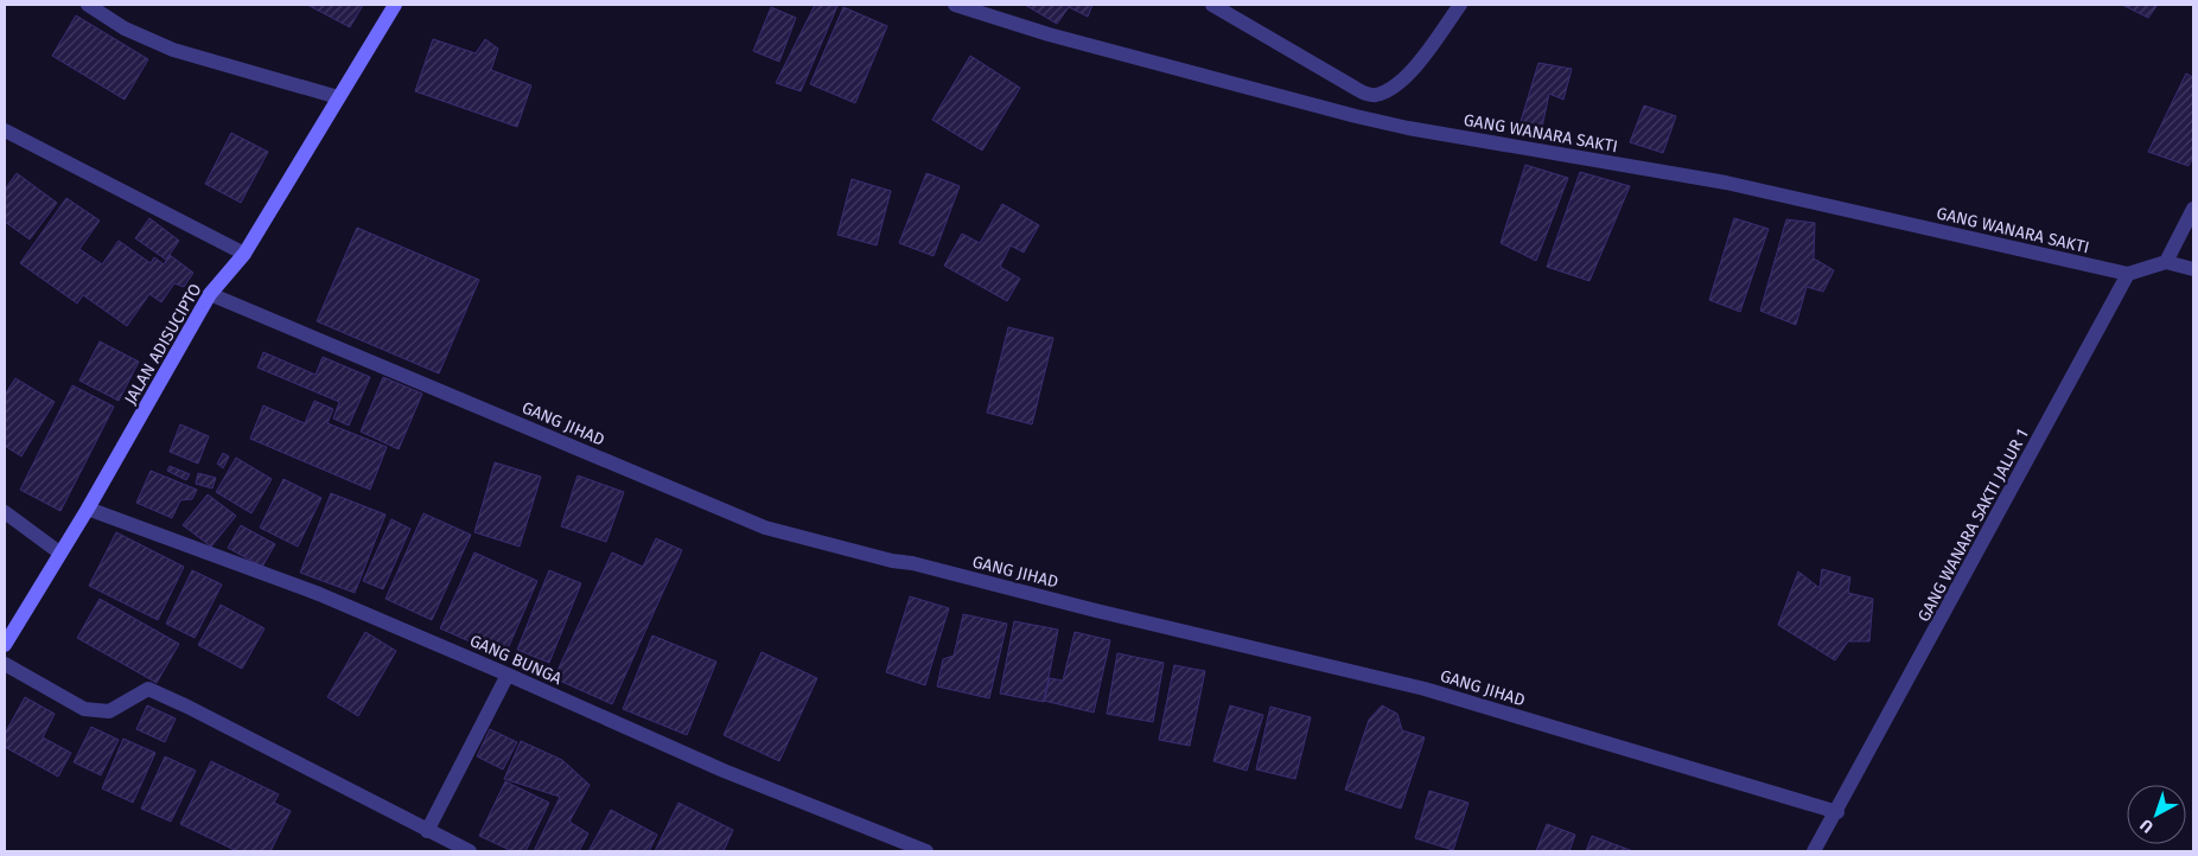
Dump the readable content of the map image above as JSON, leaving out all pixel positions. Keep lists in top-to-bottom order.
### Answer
{
  "streets": {
    "main road": ["JALAN ADISUCIPTO"],
    "street": [
      "GANG WANARA SAKTI",
      "GANG JIHAD",
      "GANG WANARA SAKTI JALUR 1",
      "GANG BUNGA"
    ]
  },
  "crossings": [
    ["GANG WANARA SAKTI", "GANG WANARA SAKTI JALUR 1"],
    ["JALAN ADISUCIPTO", "GANG JIHAD"],
    ["JALAN ADISUCIPTO", "GANG BUNGA"],
    ["GANG JIHAD", "GANG WANARA SAKTI JALUR 1"]
  ],
  "north": "bottom left"
}
